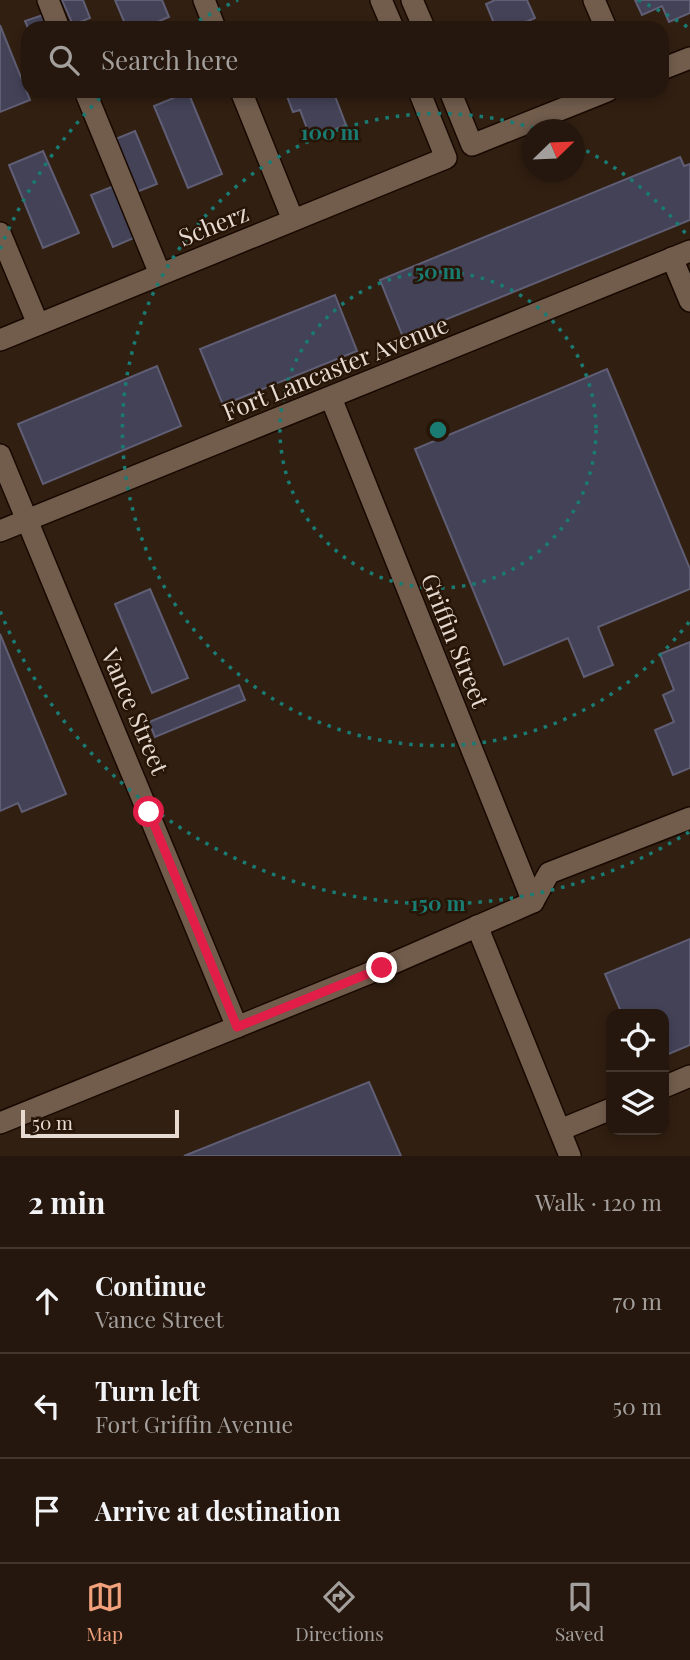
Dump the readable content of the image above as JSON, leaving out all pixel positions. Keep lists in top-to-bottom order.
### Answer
{
  "streets": {
    "street": [
      "Scherz",
      "Fort Lancaster Avenue",
      "Griffin Street",
      "Vance Street"
    ]
  },
  "crossings": [
    ["Fort Lancaster Avenue", "Griffin Street"],
    ["Fort Lancaster Avenue", "Vance Street"]
  ],
  "scale_bar": "50 m",
  "north": "top right",
  "page": {
    "search": "Search here",
    "scale": "50 m",
    "heading": ["2 min", "Walk · 120 m"],
    "list": [
      ["Continue", "Vance Street", "70 m"],
      ["Turn left", "Fort Griffin Avenue", "50 m"],
      "Arrive at destination"
    ],
    "nav": ["Map", "Directions", "Saved"]
  },
  "rings": ["100 m", "50 m", "150 m"]
}
